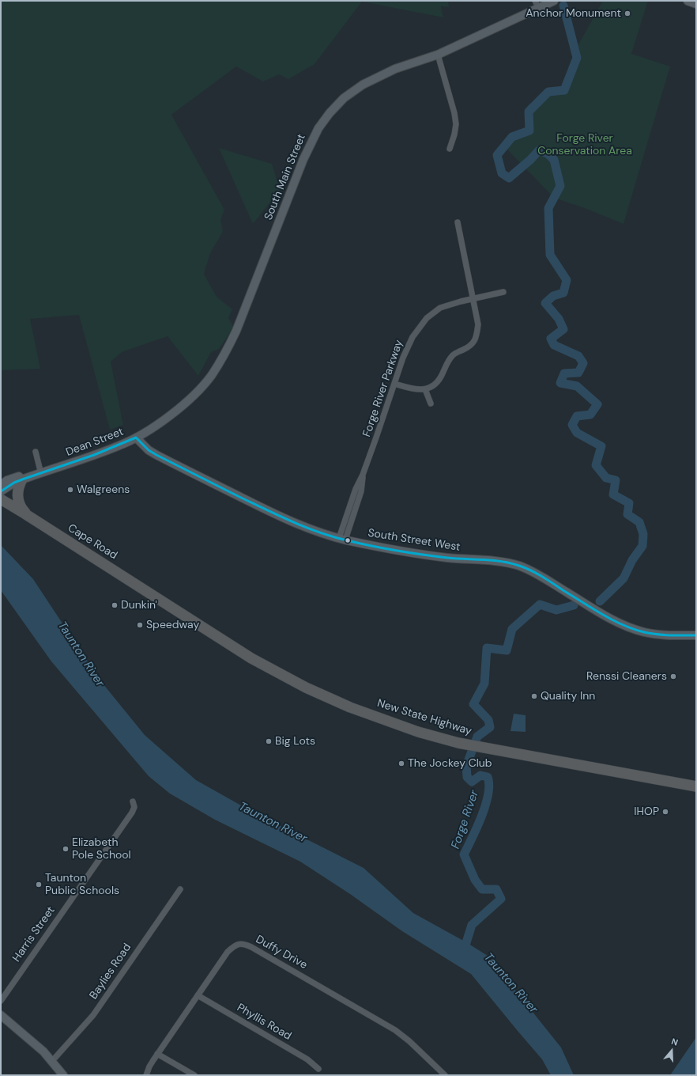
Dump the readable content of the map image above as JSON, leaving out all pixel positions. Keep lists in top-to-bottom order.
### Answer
{
  "streets": {
    "highway": ["Cape Road", "New State Highway"],
    "main road": ["South Main Street", "Dean Street", "South Street West"],
    "street": [
      "Forge River Parkway",
      "Harris Street",
      "Duffy Drive",
      "Baylies Road",
      "Phyllis Road"
    ]
  },
  "crossings": [
    ["South Main Street", "Dean Street"],
    ["South Main Street", "South Street West"],
    ["Forge River Parkway", "South Street West"],
    ["Dean Street", "South Street West"],
    ["Cape Road", "New State Highway"],
    ["Duffy Drive", "Phyllis Road"]
  ],
  "water": ["Taunton River", "Forge River"],
  "parks": ["Forge River Conservation Area"],
  "places": [
    "Anchor Monument",
    "Walgreens",
    "Dunkin'",
    "Speedway",
    "Renssi Cleaners",
    "Quality Inn",
    "Big Lots",
    "The Jockey Club",
    "IHOP",
    "Elizabeth Pole School",
    "Taunton Public Schools"
  ],
  "north": "top"
}
